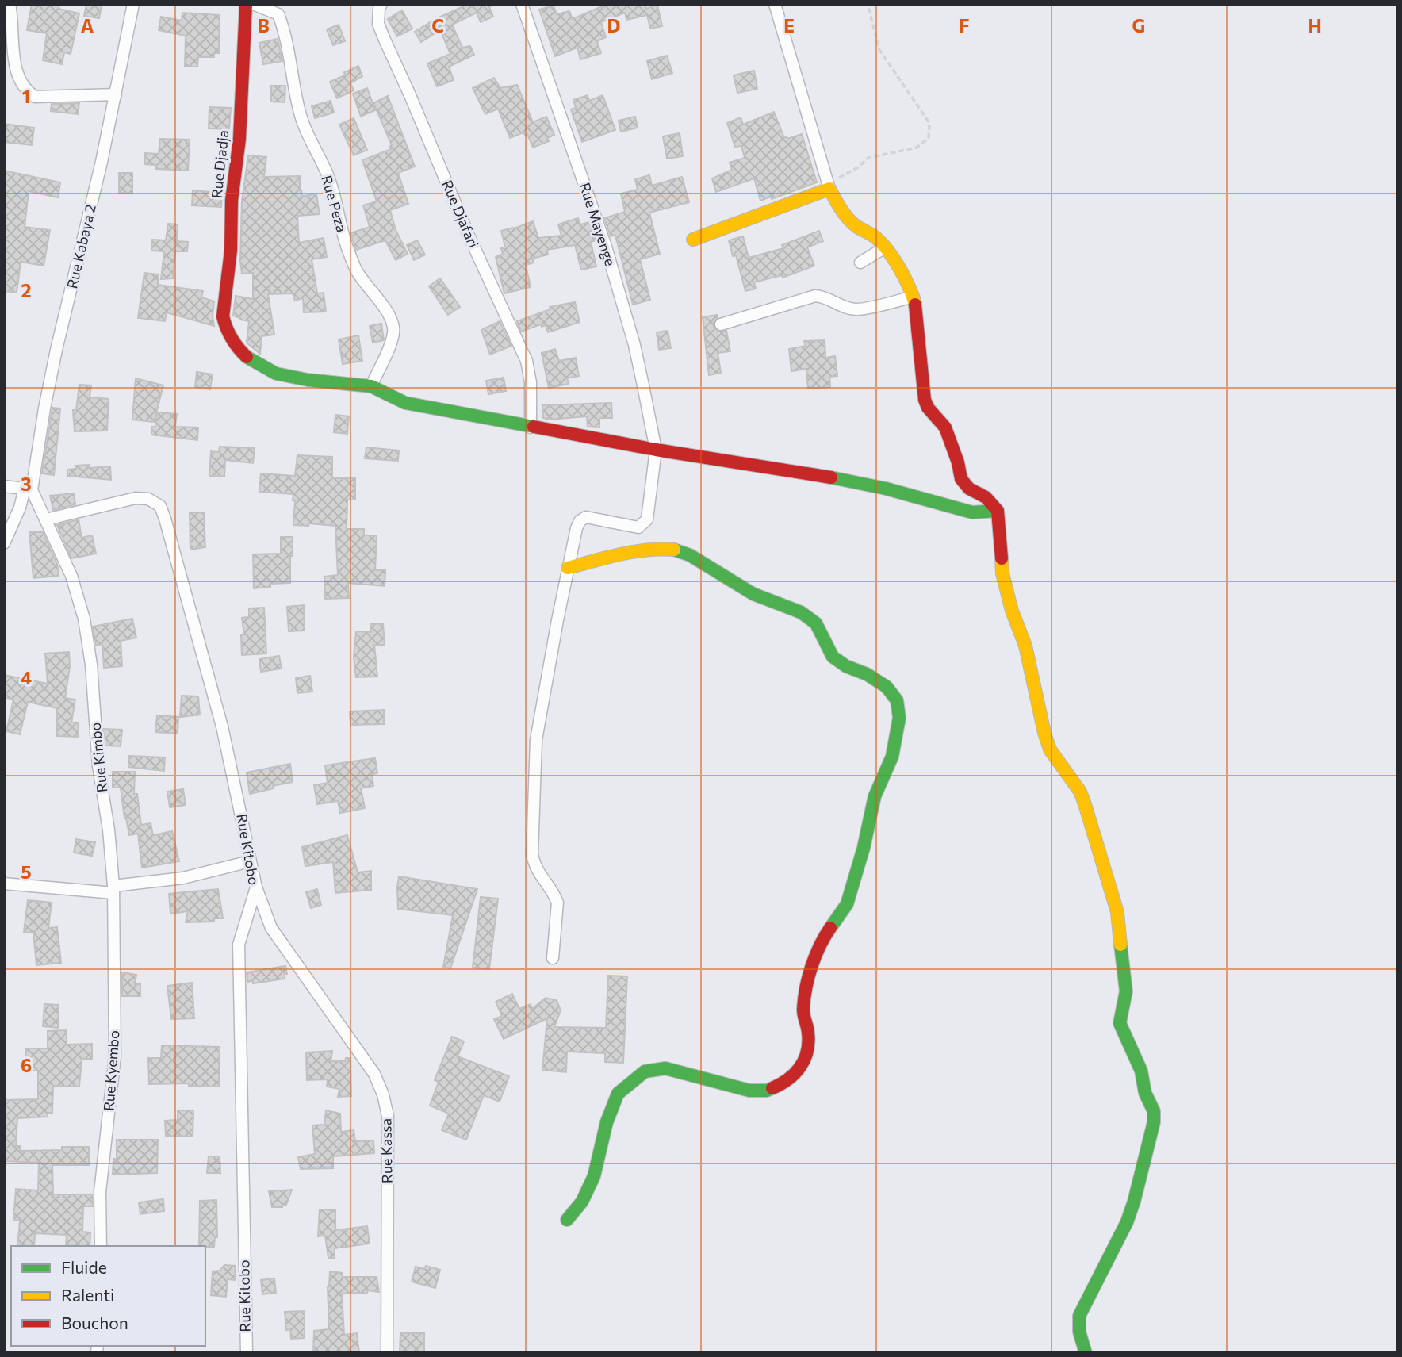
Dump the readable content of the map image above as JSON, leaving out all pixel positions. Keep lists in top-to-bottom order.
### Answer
{
  "streets": {
    "street": [
      "Rue Djadja",
      "Rue Peza",
      "Rue Djafari",
      "Rue Mayenge",
      "Rue Kabaya 2",
      "Rue Kimbo",
      "Rue Kitobo",
      "Rue Kyembo",
      "Rue Kassa"
    ]
  },
  "crossings": [
    ["Rue Djadja", "Rue Peza"],
    ["Rue Kabaya 2", "Rue Kimbo"],
    ["Rue Kimbo", "Rue Kitobo"],
    ["Rue Kimbo", "Rue Kyembo"],
    ["Rue Kitobo", "Rue Kassa"]
  ],
  "legend": ["Fluide", "Ralenti", "Bouchon"],
  "grid": {
    "columns": [
      "A",
      "B",
      "C",
      "D",
      "E",
      "F",
      "G",
      "H"
    ],
    "rows": [
      "1",
      "2",
      "3",
      "4",
      "5",
      "6"
    ]
  }
}
